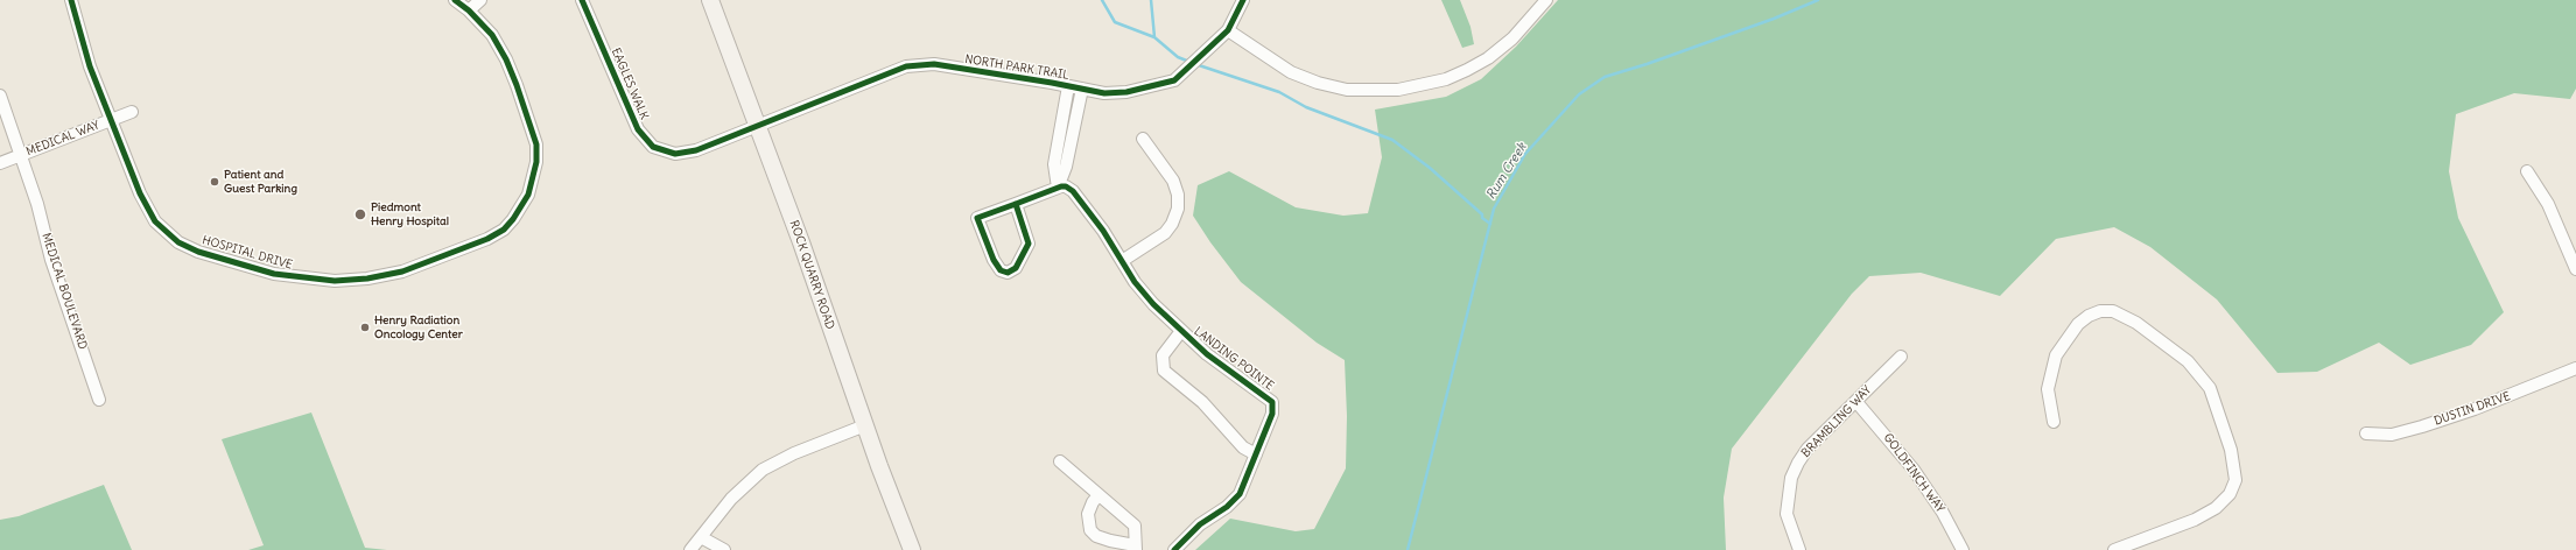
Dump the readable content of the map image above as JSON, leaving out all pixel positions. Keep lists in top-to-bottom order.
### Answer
{
  "streets": {
    "street": [
      "NORTH PARK TRAIL",
      "EAGLES WALK",
      "MEDICAL WAY",
      "HOSPITAL DRIVE",
      "ROCK QUARRY ROAD",
      "MEDICAL BOULEVARD",
      "LANDING POINTE",
      "DUSTIN DRIVE",
      "BRAMBLING WAY",
      "GOLDFINCH WAY"
    ]
  },
  "crossings": [
    ["NORTH PARK TRAIL", "EAGLES WALK"],
    ["NORTH PARK TRAIL", "ROCK QUARRY ROAD"],
    ["EAGLES WALK", "ROCK QUARRY ROAD"],
    ["MEDICAL WAY", "HOSPITAL DRIVE"],
    ["MEDICAL WAY", "MEDICAL BOULEVARD"],
    ["BRAMBLING WAY", "GOLDFINCH WAY"]
  ],
  "water": ["Rum Creek"],
  "places": ["Patient and Guest Parking", "Piedmont Henry Hospital", "Henry Radiation Oncology Center"]
}
